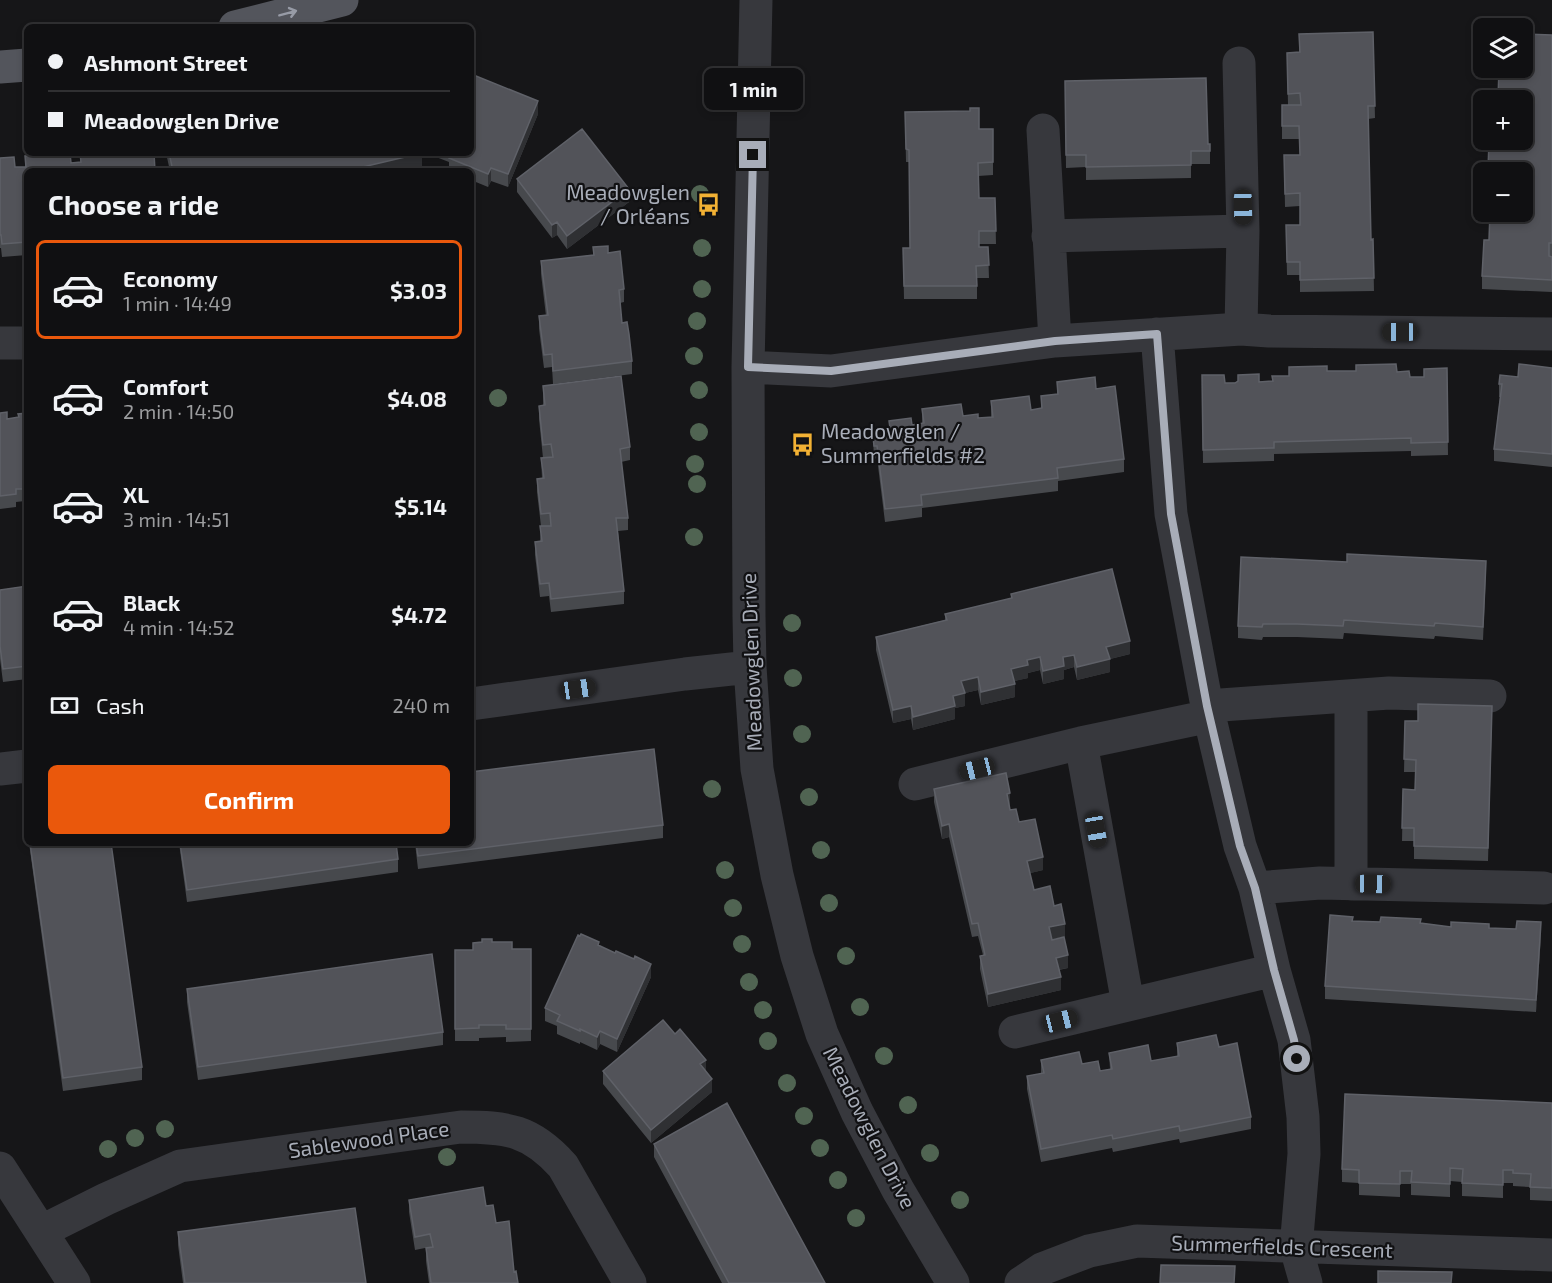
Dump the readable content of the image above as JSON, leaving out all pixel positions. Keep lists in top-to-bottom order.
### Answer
{
  "streets": {
    "street": ["Meadowglen Drive", "Sablewood Place", "Summerfields Crescent"]
  },
  "places": {
    "bus stop": ["Meadowglen / Orléans", "Meadowglen / Summerfields #2"]
  },
  "page": {
    "map_buttons": ["+", "−"],
    "banner": ["Ashmont Street", "Meadowglen Drive"],
    "bubble": "1 min",
    "heading": "Choose a ride",
    "list": [
      {
        "name": "Economy",
        "note": "1 min · 14:49",
        "value": "$3.03"
      },
      {
        "name": "Comfort",
        "note": "2 min · 14:50",
        "value": "$4.08"
      },
      {
        "name": "XL",
        "note": "3 min · 14:51",
        "value": "$5.14"
      },
      {
        "name": "Black",
        "note": "4 min · 14:52",
        "value": "$4.72"
      }
    ],
    "pay": ["Cash", "240 m"],
    "buttons": "Confirm"
  }
}
